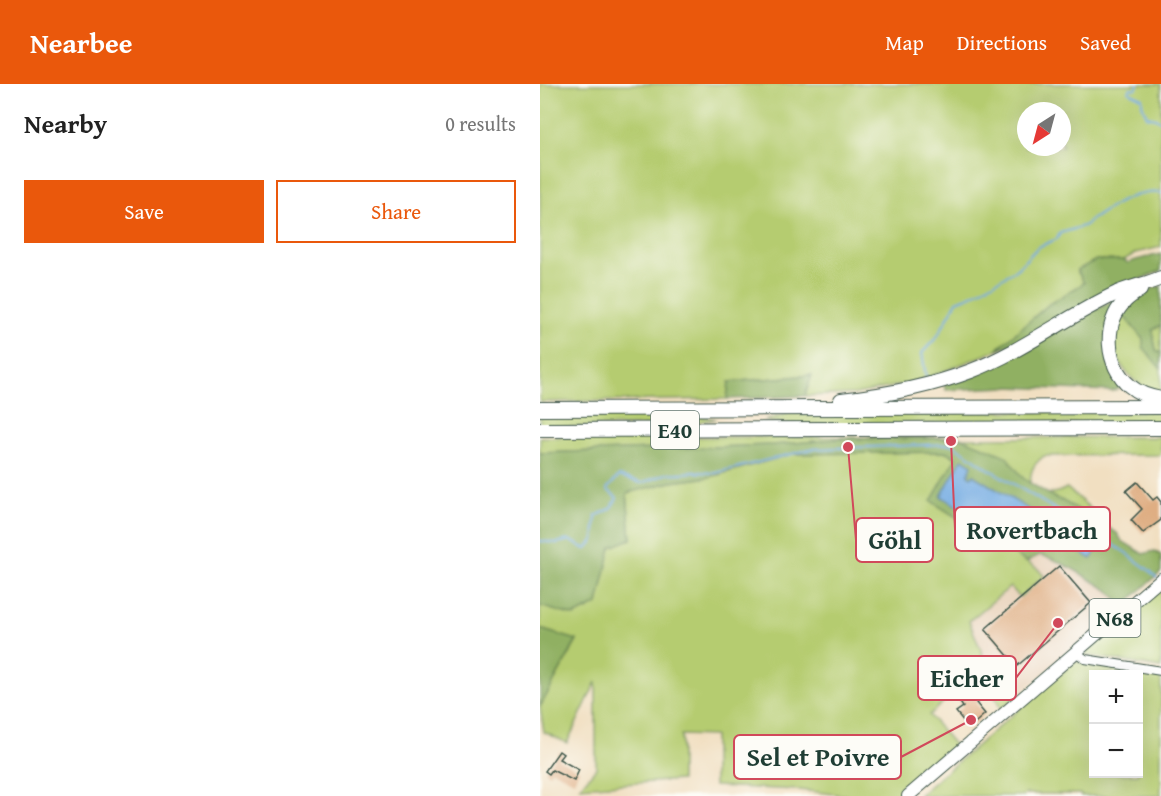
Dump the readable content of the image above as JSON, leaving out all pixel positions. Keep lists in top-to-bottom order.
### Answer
{
  "streets": {
    "highway": ["E40"],
    "main road": ["N68"]
  },
  "places": [
    "Rovertbach",
    "Göhl",
    "Eicher",
    "Sel et Poivre"
  ],
  "north": "bottom left",
  "page": {
    "header": "Nearbee",
    "nav": ["Map", "Directions", "Saved"],
    "heading": ["Nearby", "0 results"],
    "buttons": ["Save", "Share"],
    "map_buttons": ["+", "−"]
  }
}
